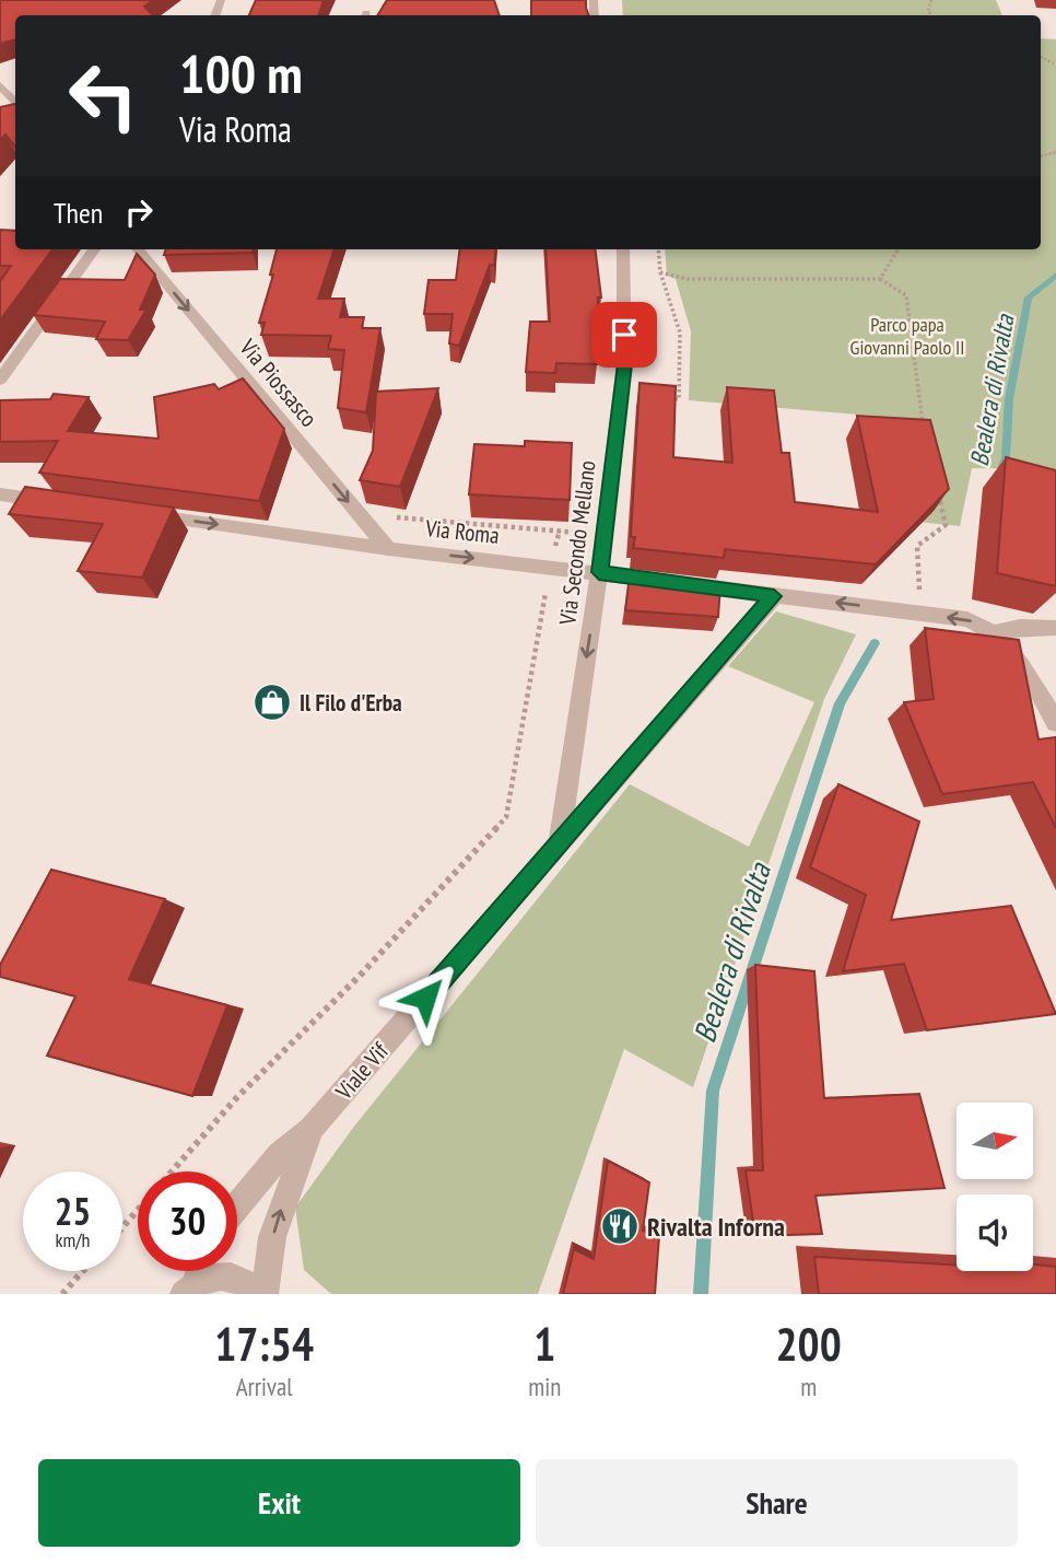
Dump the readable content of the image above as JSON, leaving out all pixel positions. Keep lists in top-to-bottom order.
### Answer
{
  "streets": {
    "street": [
      "Via Piossasco",
      "Via Roma",
      "Via Secondo Mellano",
      "Viale Vif"
    ]
  },
  "crossings": [
    ["Via Piossasco", "Via Roma"],
    ["Via Roma", "Via Secondo Mellano"],
    ["Via Roma", "Viale Vif"],
    ["Via Secondo Mellano", "Viale Vif"]
  ],
  "one_way": ["Via Piossasco", "Via Secondo Mellano"],
  "water": ["Bealera di Rivalta"],
  "parks": ["Parco papa Giovanni Paolo II"],
  "places": {
    "shop": ["Il Filo d'Erba"],
    "restaurant": ["Rivalta Inforna"]
  },
  "north": "right",
  "page": {
    "turn": ["100 m", "Via Roma"],
    "then": "Then",
    "speed": "25 km/h",
    "limit": "30",
    "eta": [
      "17:54",
      "Arrival",
      "1",
      "min",
      "200",
      "m"
    ],
    "buttons": ["Exit", "Share"]
  }
}
